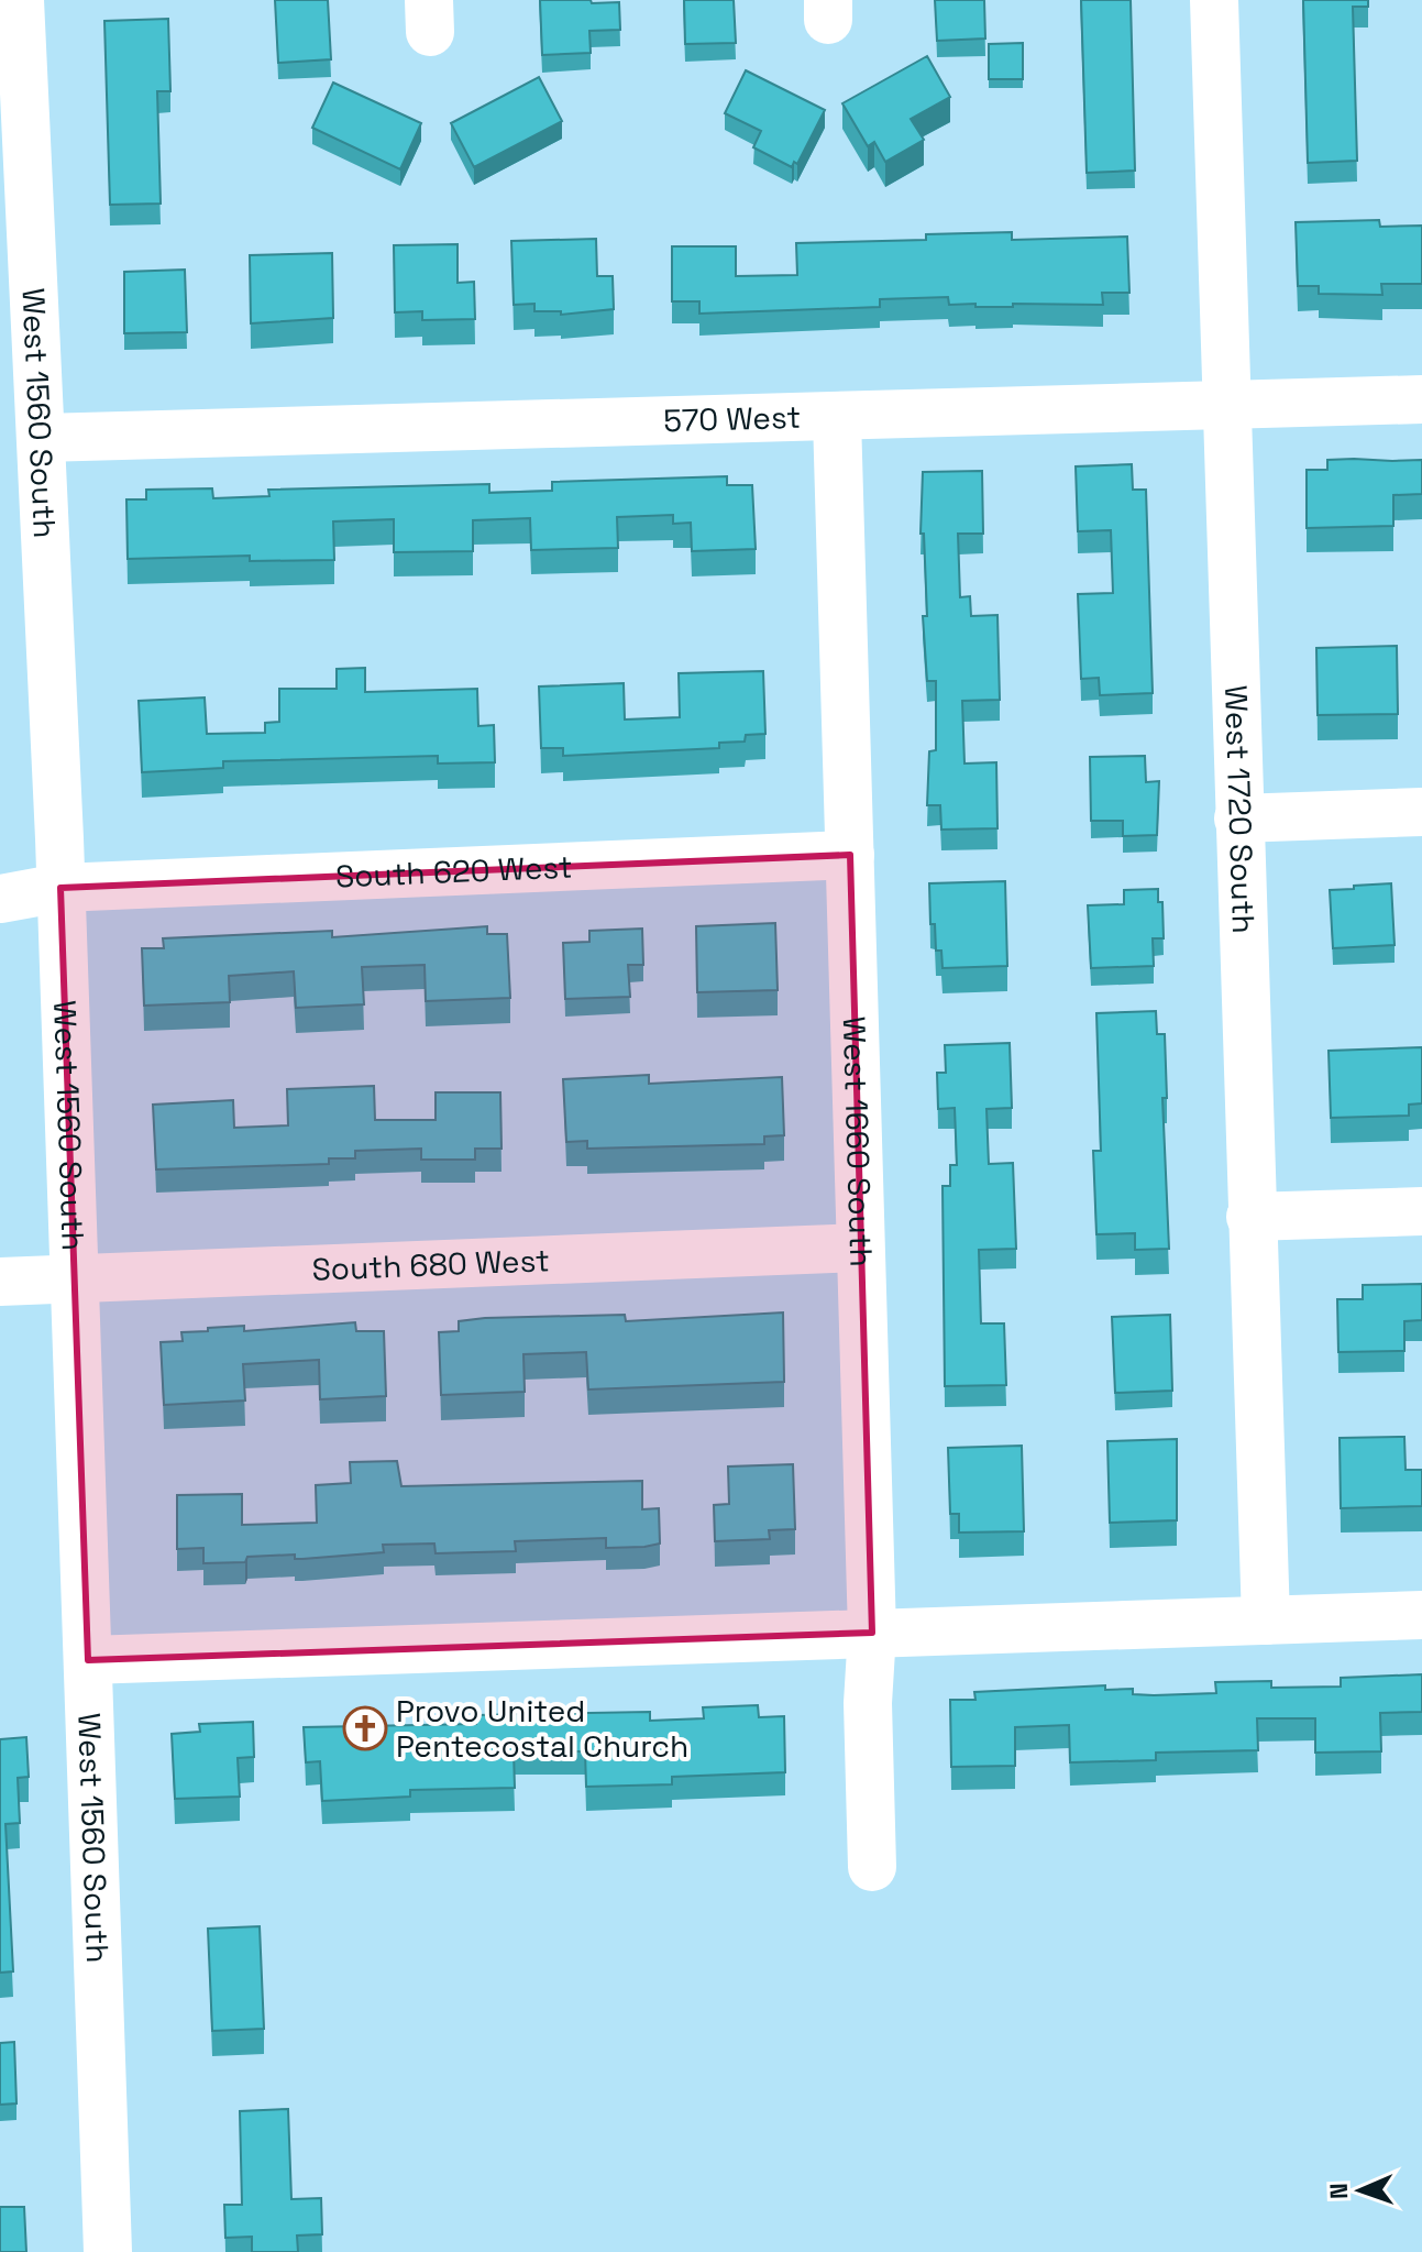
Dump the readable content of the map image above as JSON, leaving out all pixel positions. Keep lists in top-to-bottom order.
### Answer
{
  "streets": {
    "street": [
      "West 1560 South",
      "570 West",
      "West 1720 South",
      "South 620 West",
      "West 1660 South",
      "South 680 West"
    ]
  },
  "crossings": [
    ["West 1560 South", "570 West"],
    ["West 1560 South", "South 620 West"],
    ["West 1560 South", "South 680 West"],
    ["570 West", "West 1720 South"],
    ["570 West", "West 1660 South"],
    ["South 620 West", "West 1660 South"],
    ["West 1660 South", "South 680 West"]
  ],
  "places": {
    "church": ["Provo United Pentecostal Church"]
  },
  "north": "left"
}
